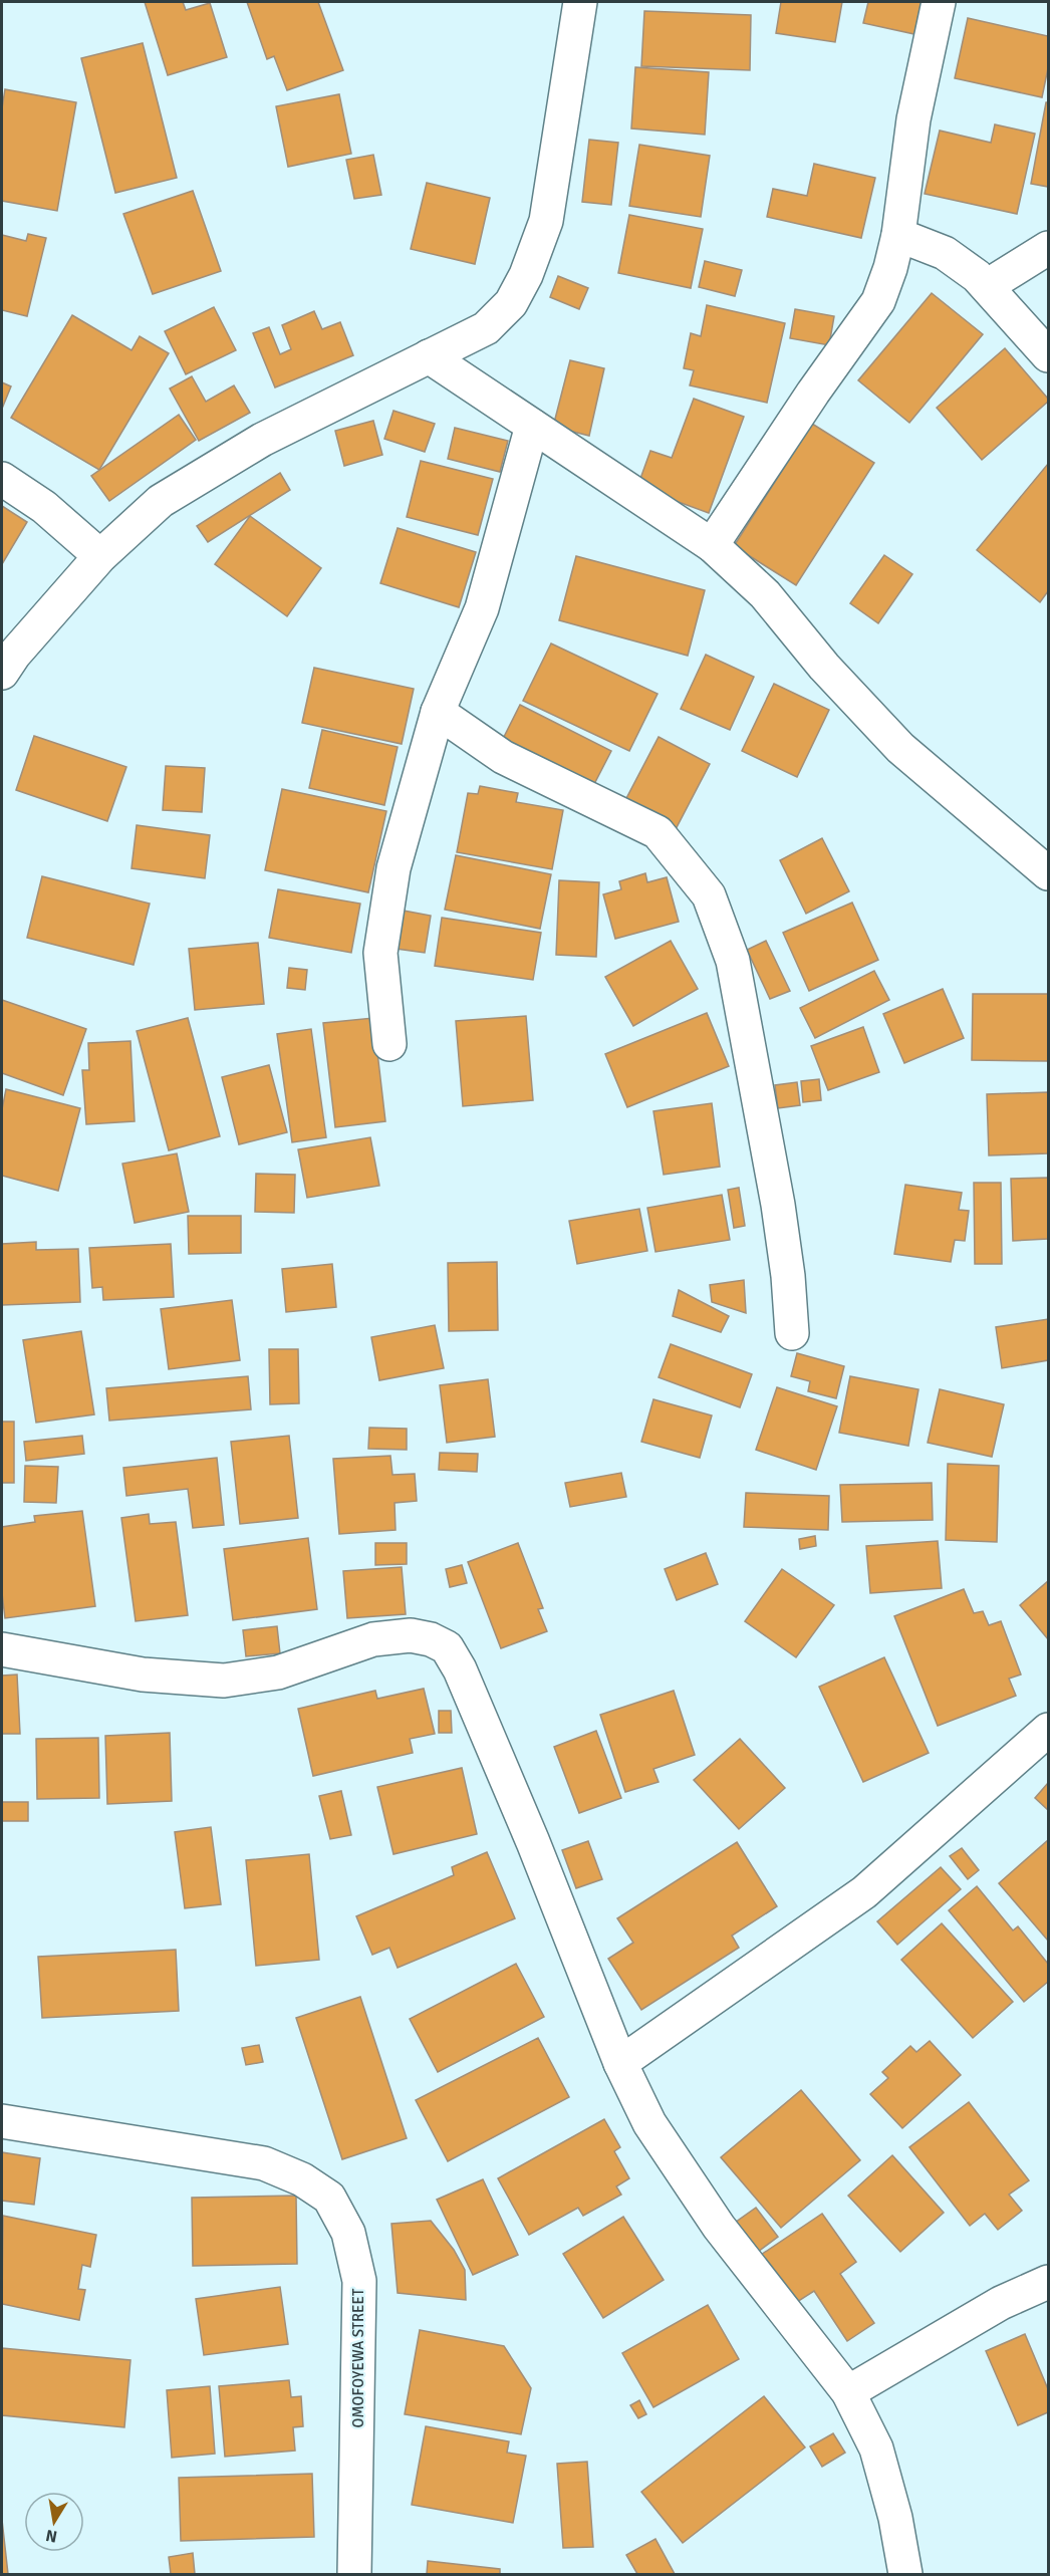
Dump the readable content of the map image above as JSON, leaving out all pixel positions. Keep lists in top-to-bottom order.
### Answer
{
  "streets": {
    "street": ["OMOFOYEWA STREET"]
  },
  "north": "bottom"
}
